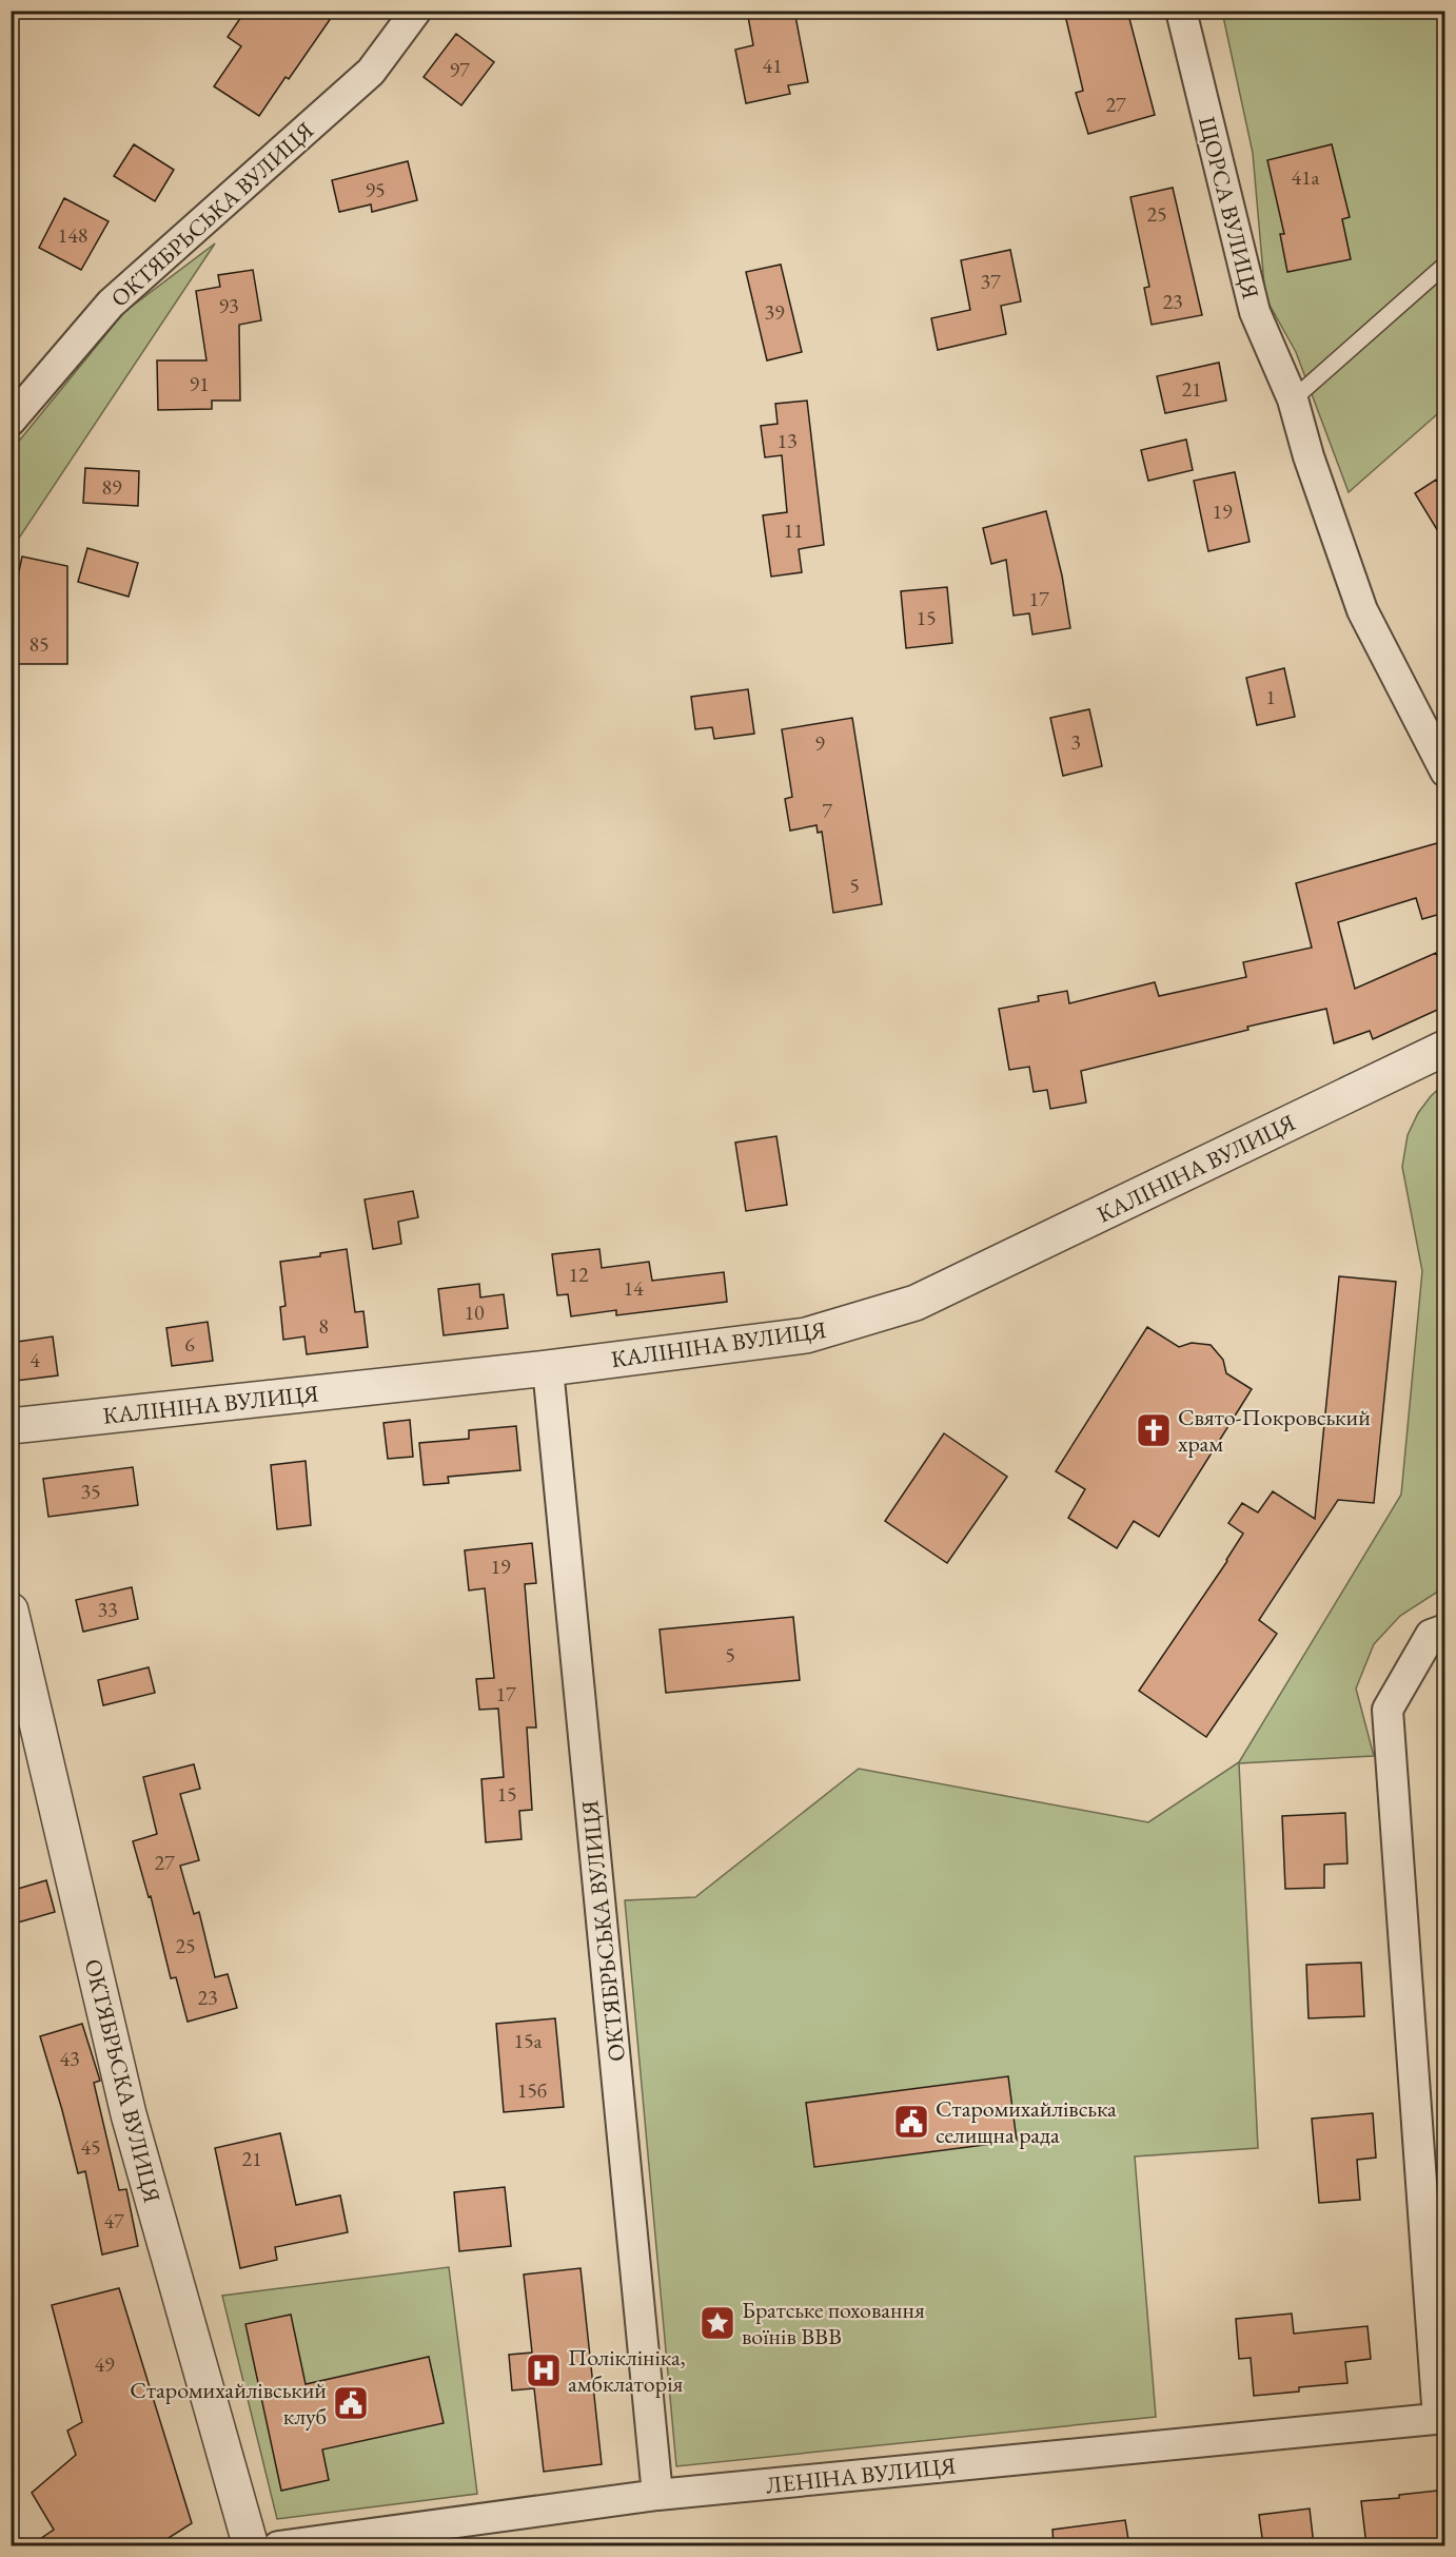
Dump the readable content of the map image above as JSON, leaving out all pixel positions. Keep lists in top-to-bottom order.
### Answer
{
  "streets": {
    "street": [
      "ЩОРСА ВУЛИЦЯ",
      "ОКТЯБРЬСЬКА ВУЛИЦЯ",
      "КАЛІНІНА ВУЛИЦЯ",
      "ОКТЯБРЬСКА ВУЛИЦЯ",
      "ЛЕНІНА ВУЛИЦЯ"
    ]
  },
  "crossings": [
    ["ОКТЯБРЬСЬКА ВУЛИЦЯ", "КАЛІНІНА ВУЛИЦЯ"],
    ["ОКТЯБРЬСЬКА ВУЛИЦЯ", "ЛЕНІНА ВУЛИЦЯ"]
  ],
  "places": {
    "church": ["Свято-Покровський храм"],
    "public building": ["Старомихайлівська селищна рада", "Старомихайлівський клуб"],
    "place": ["Братське поховання воїнів ВВВ"],
    "hospital": ["Поліклініка, амбклаторія"]
  },
  "house_numbers": [
    "41",
    "97",
    "27",
    "41а",
    "95",
    "25",
    "148",
    "37",
    "23",
    "93",
    "39",
    "91",
    "21",
    "13",
    "89",
    "19",
    "11",
    "17",
    "15",
    "85",
    "1",
    "3",
    "9",
    "7",
    "5",
    "12",
    "14",
    "10",
    "8",
    "6",
    "4",
    "35",
    "19",
    "33",
    "5",
    "17",
    "15",
    "27",
    "25",
    "23",
    "15а",
    "43",
    "15б",
    "45",
    "21",
    "47",
    "49"
  ]
}
